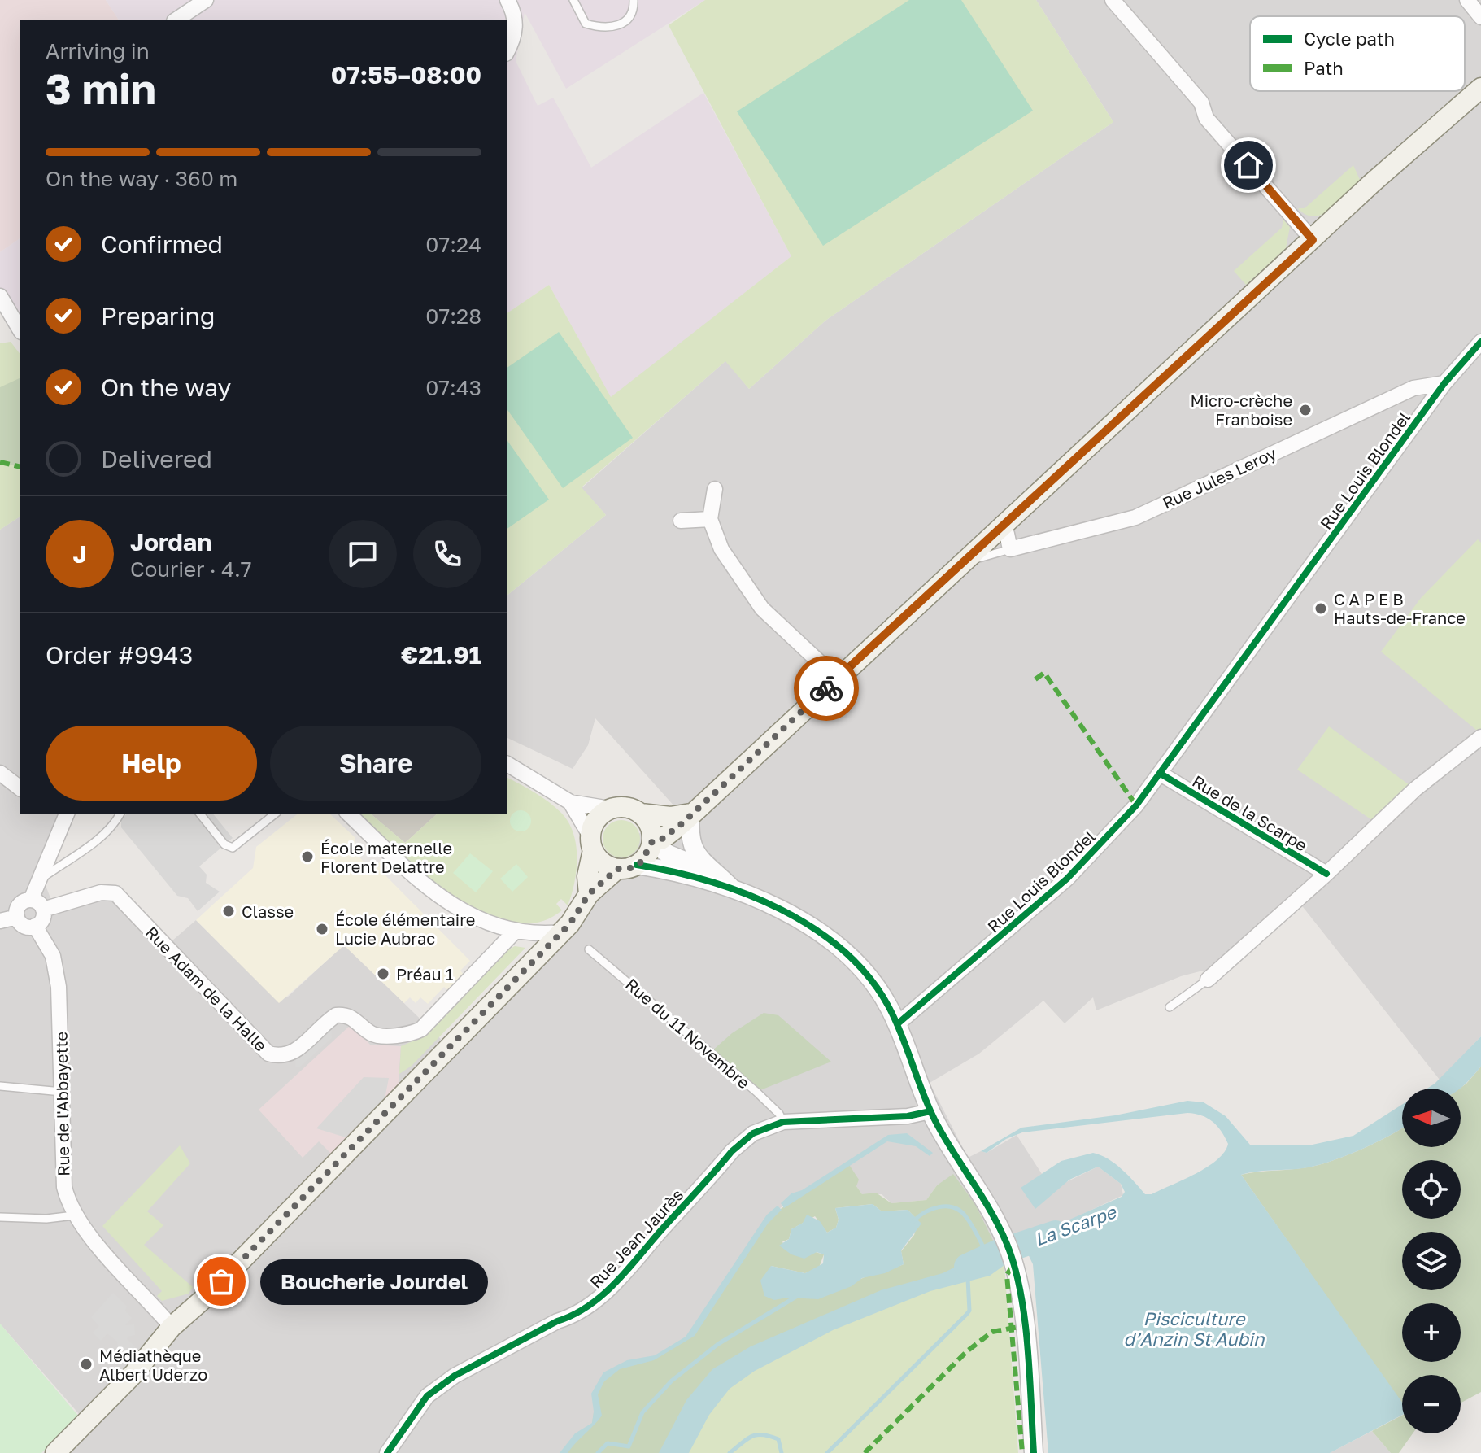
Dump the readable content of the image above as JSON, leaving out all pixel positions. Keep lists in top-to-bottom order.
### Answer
{
  "streets": {
    "street": [
      "Rue Louis Blondel",
      "Rue Jules Leroy",
      "Rue de la Scarpe",
      "Rue Adam de la Halle",
      "Rue de l'Abbayette",
      "Rue Jean Jaurès"
    ],
    "lane": ["Rue du 11 Novembre"]
  },
  "crossings": [
    ["Rue Louis Blondel", "Rue Jules Leroy"],
    ["Rue Louis Blondel", "Rue de la Scarpe"],
    ["Rue Adam de la Halle", "Rue de l'Abbayette"],
    ["Rue du 11 Novembre", "Rue Jean Jaurès"]
  ],
  "water": ["La Scarpe", "Pisciculture d’Anzin St Aubin"],
  "places": [
    "Micro-crèche Franboise",
    "C A P E B Hauts-de-France",
    "École maternelle Florent Delattre",
    "Classe",
    "École élémentaire Lucie Aubrac",
    "Préau 1",
    "Boucherie Jourdel",
    "Médiathèque Albert Uderzo"
  ],
  "legend": ["Cycle path", "Path"],
  "north": "left",
  "page": {
    "heading": ["3 min", "Arriving in", "07:55–08:00"],
    "panel": [
      "Jordan",
      "Courier · 4.7",
      "Order #9943",
      "€21.91"
    ],
    "bar": "On the way · 360 m",
    "list": [
      ["Confirmed", "07:24"],
      ["Preparing", "07:28"],
      ["On the way", "07:43"],
      "Delivered"
    ],
    "round": "J",
    "buttons": ["Help", "Share"],
    "map_buttons": ["+", "−"],
    "bubble": "Boucherie Jourdel"
  }
}
